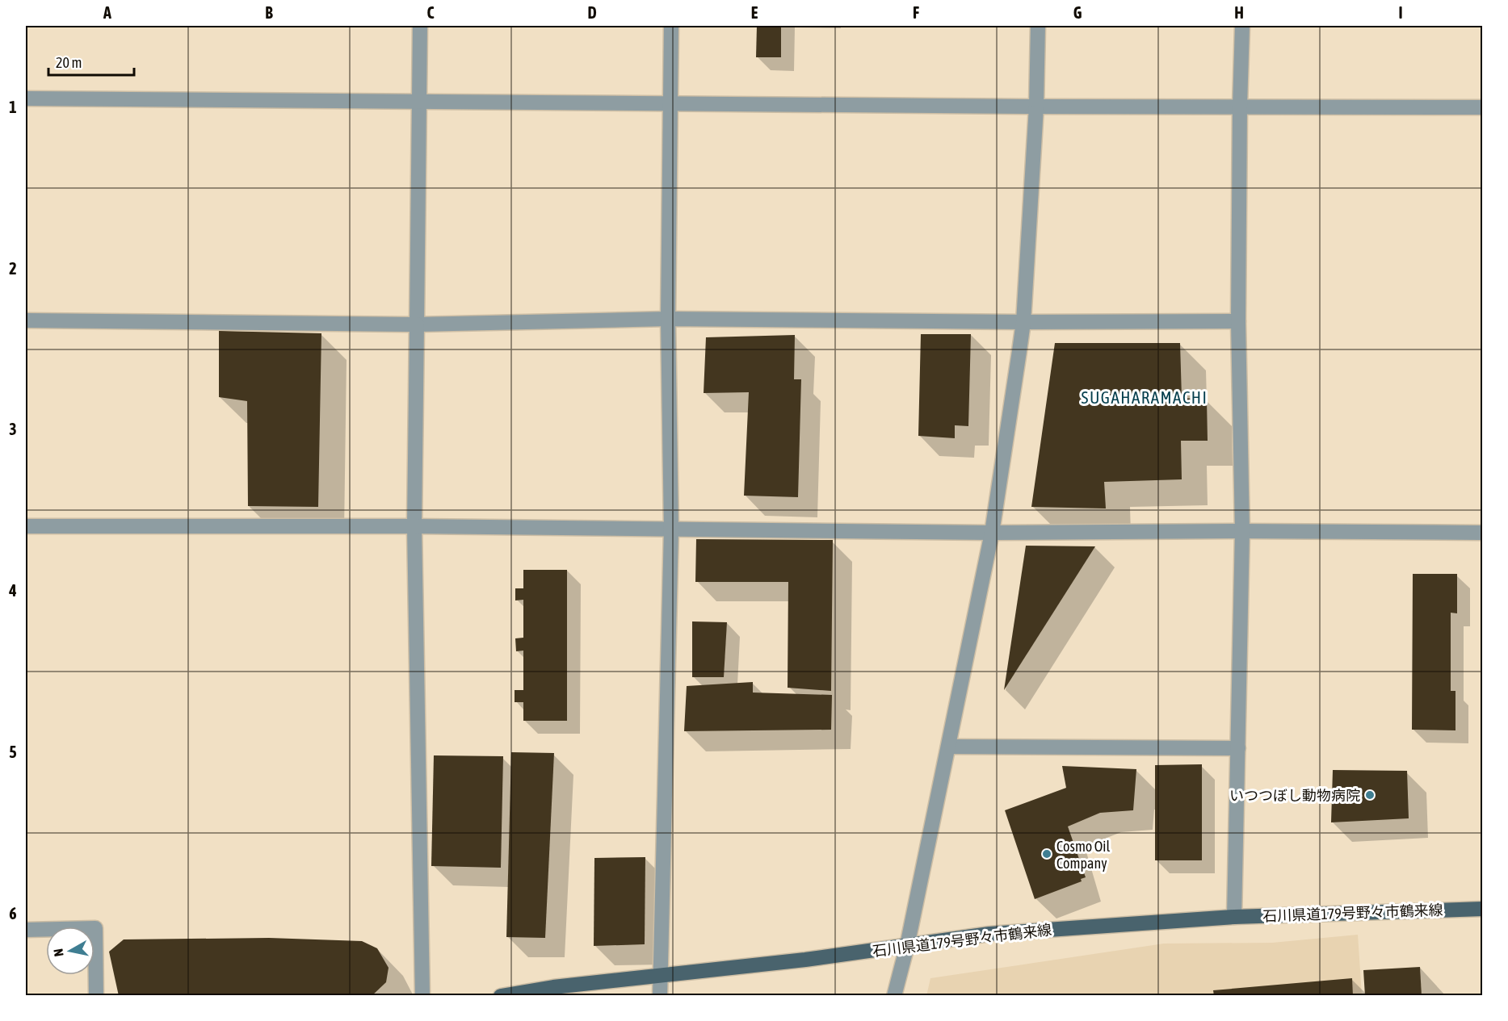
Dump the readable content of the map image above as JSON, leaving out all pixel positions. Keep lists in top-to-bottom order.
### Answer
{
  "streets": {
    "main road": ["石川県道179号野々市鶴来線"]
  },
  "districts": ["SUGAHARAMACHI"],
  "places": ["いつつぼし動物病院", "Cosmo Oil Company"],
  "scale_bar": "20 m",
  "north": "left",
  "grid": {
    "columns": [
      "A",
      "B",
      "C",
      "D",
      "E",
      "F",
      "G",
      "H",
      "I"
    ],
    "rows": [
      "1",
      "2",
      "3",
      "4",
      "5",
      "6"
    ]
  }
}
